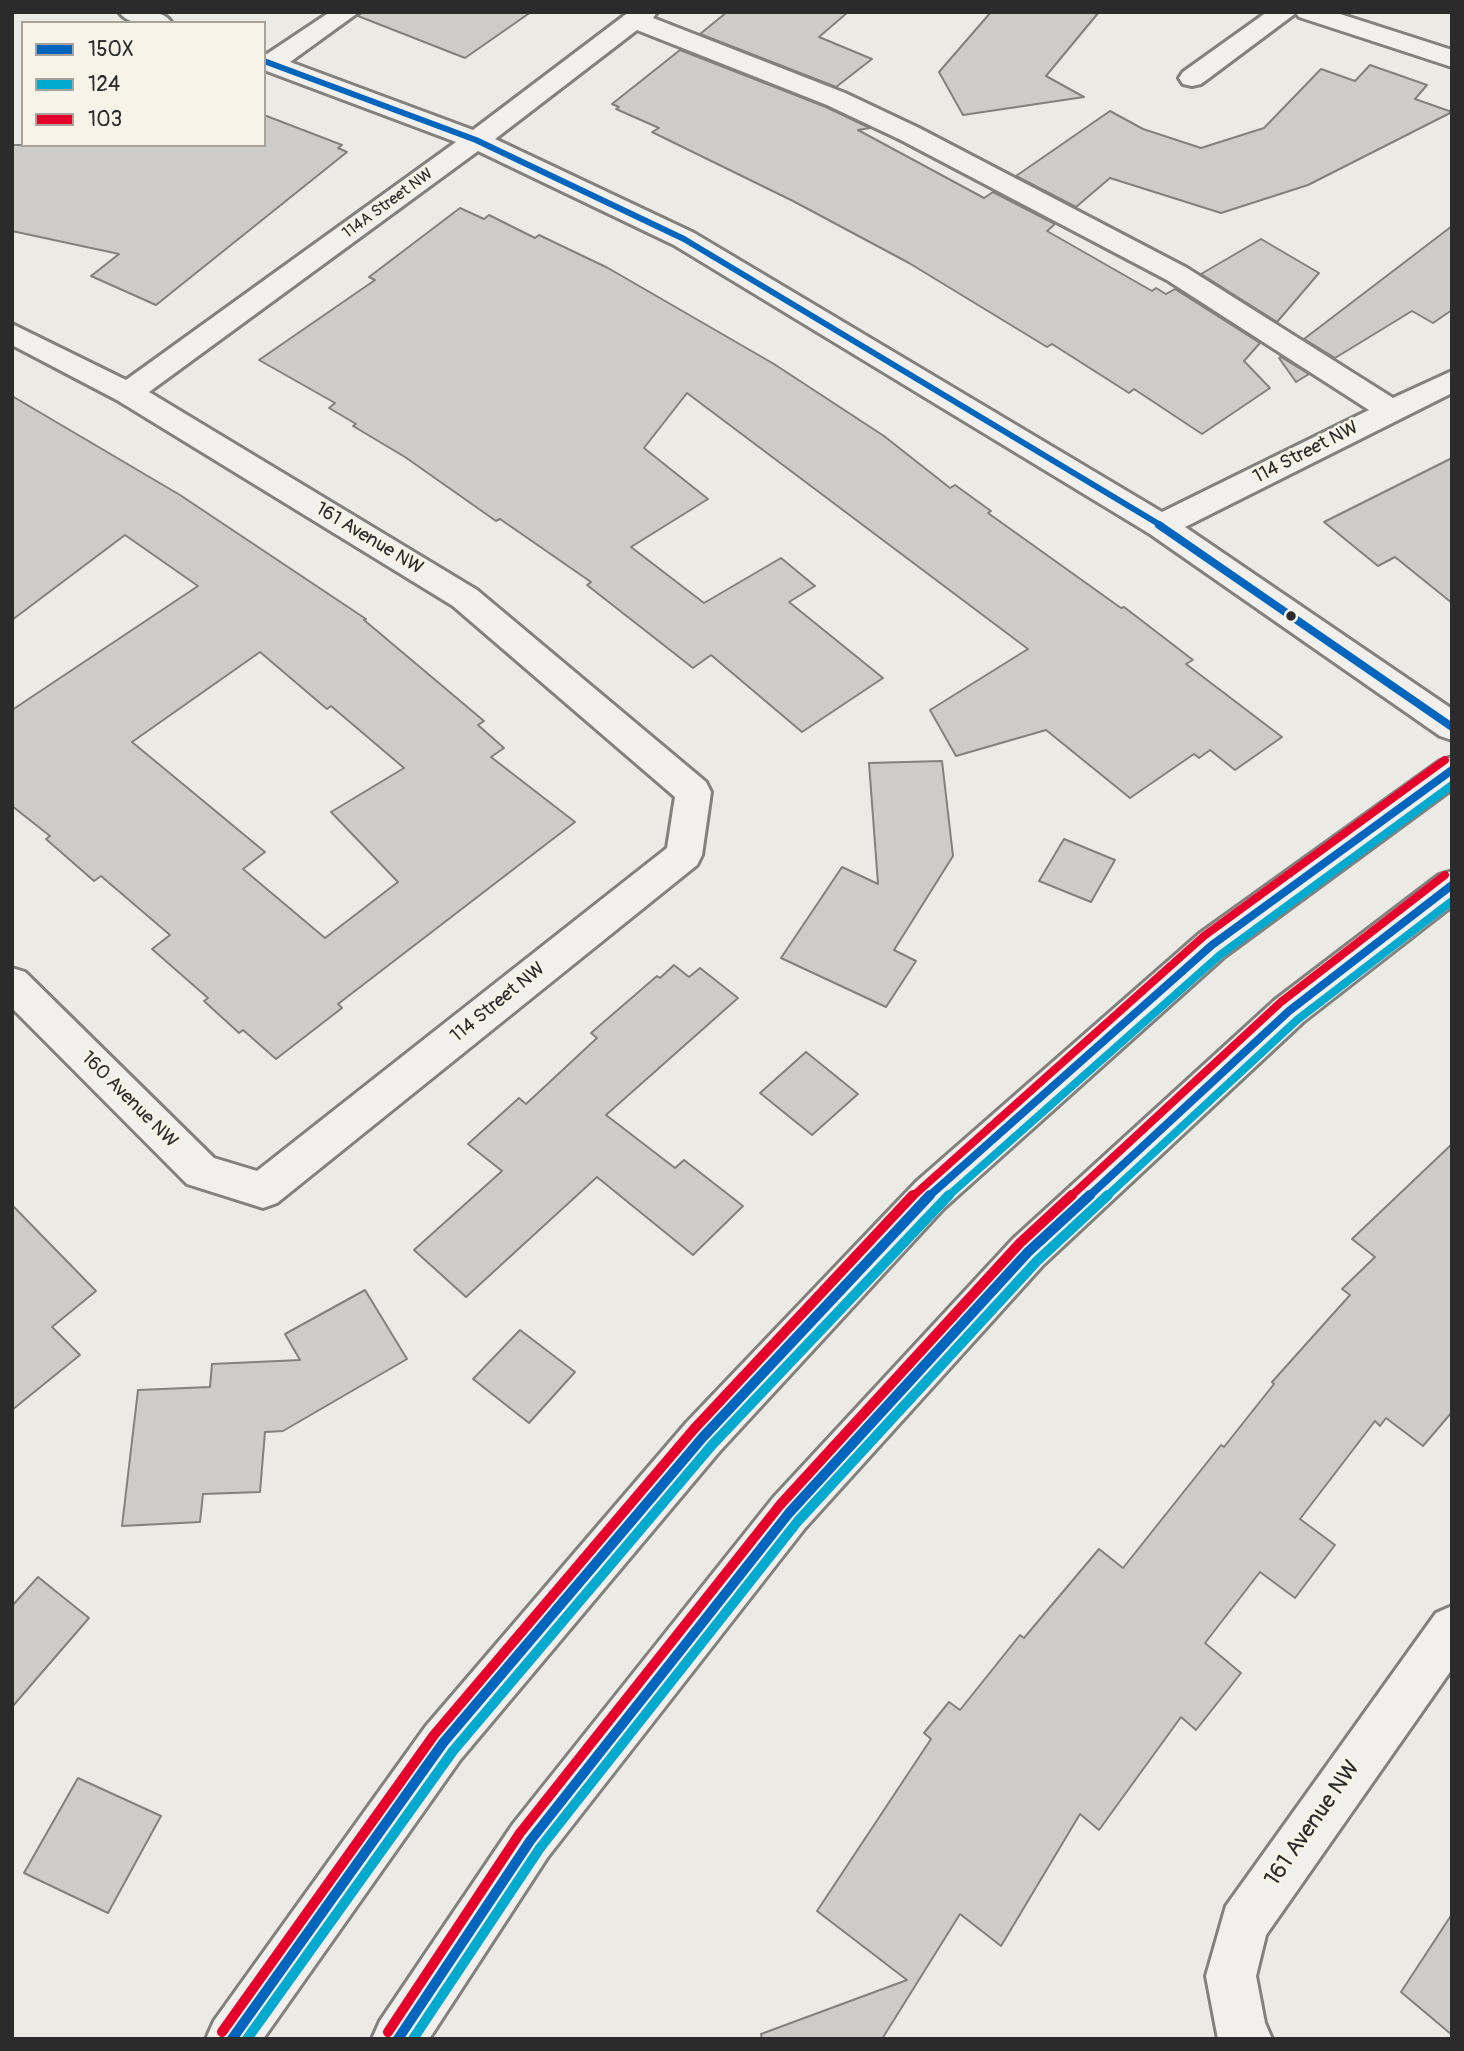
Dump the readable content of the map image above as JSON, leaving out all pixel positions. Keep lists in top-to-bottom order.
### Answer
{
  "streets": {
    "street": [
      "114A Street NW",
      "114 Street NW",
      "161 Avenue NW",
      "160 Avenue NW"
    ]
  },
  "crossings": [
    ["114A Street NW", "161 Avenue NW"],
    ["114 Street NW", "161 Avenue NW"],
    ["114 Street NW", "160 Avenue NW"]
  ],
  "lines": ["transit line 150X", "transit line 103", "transit line 124"],
  "legend": ["150X", "124", "103"]
}
